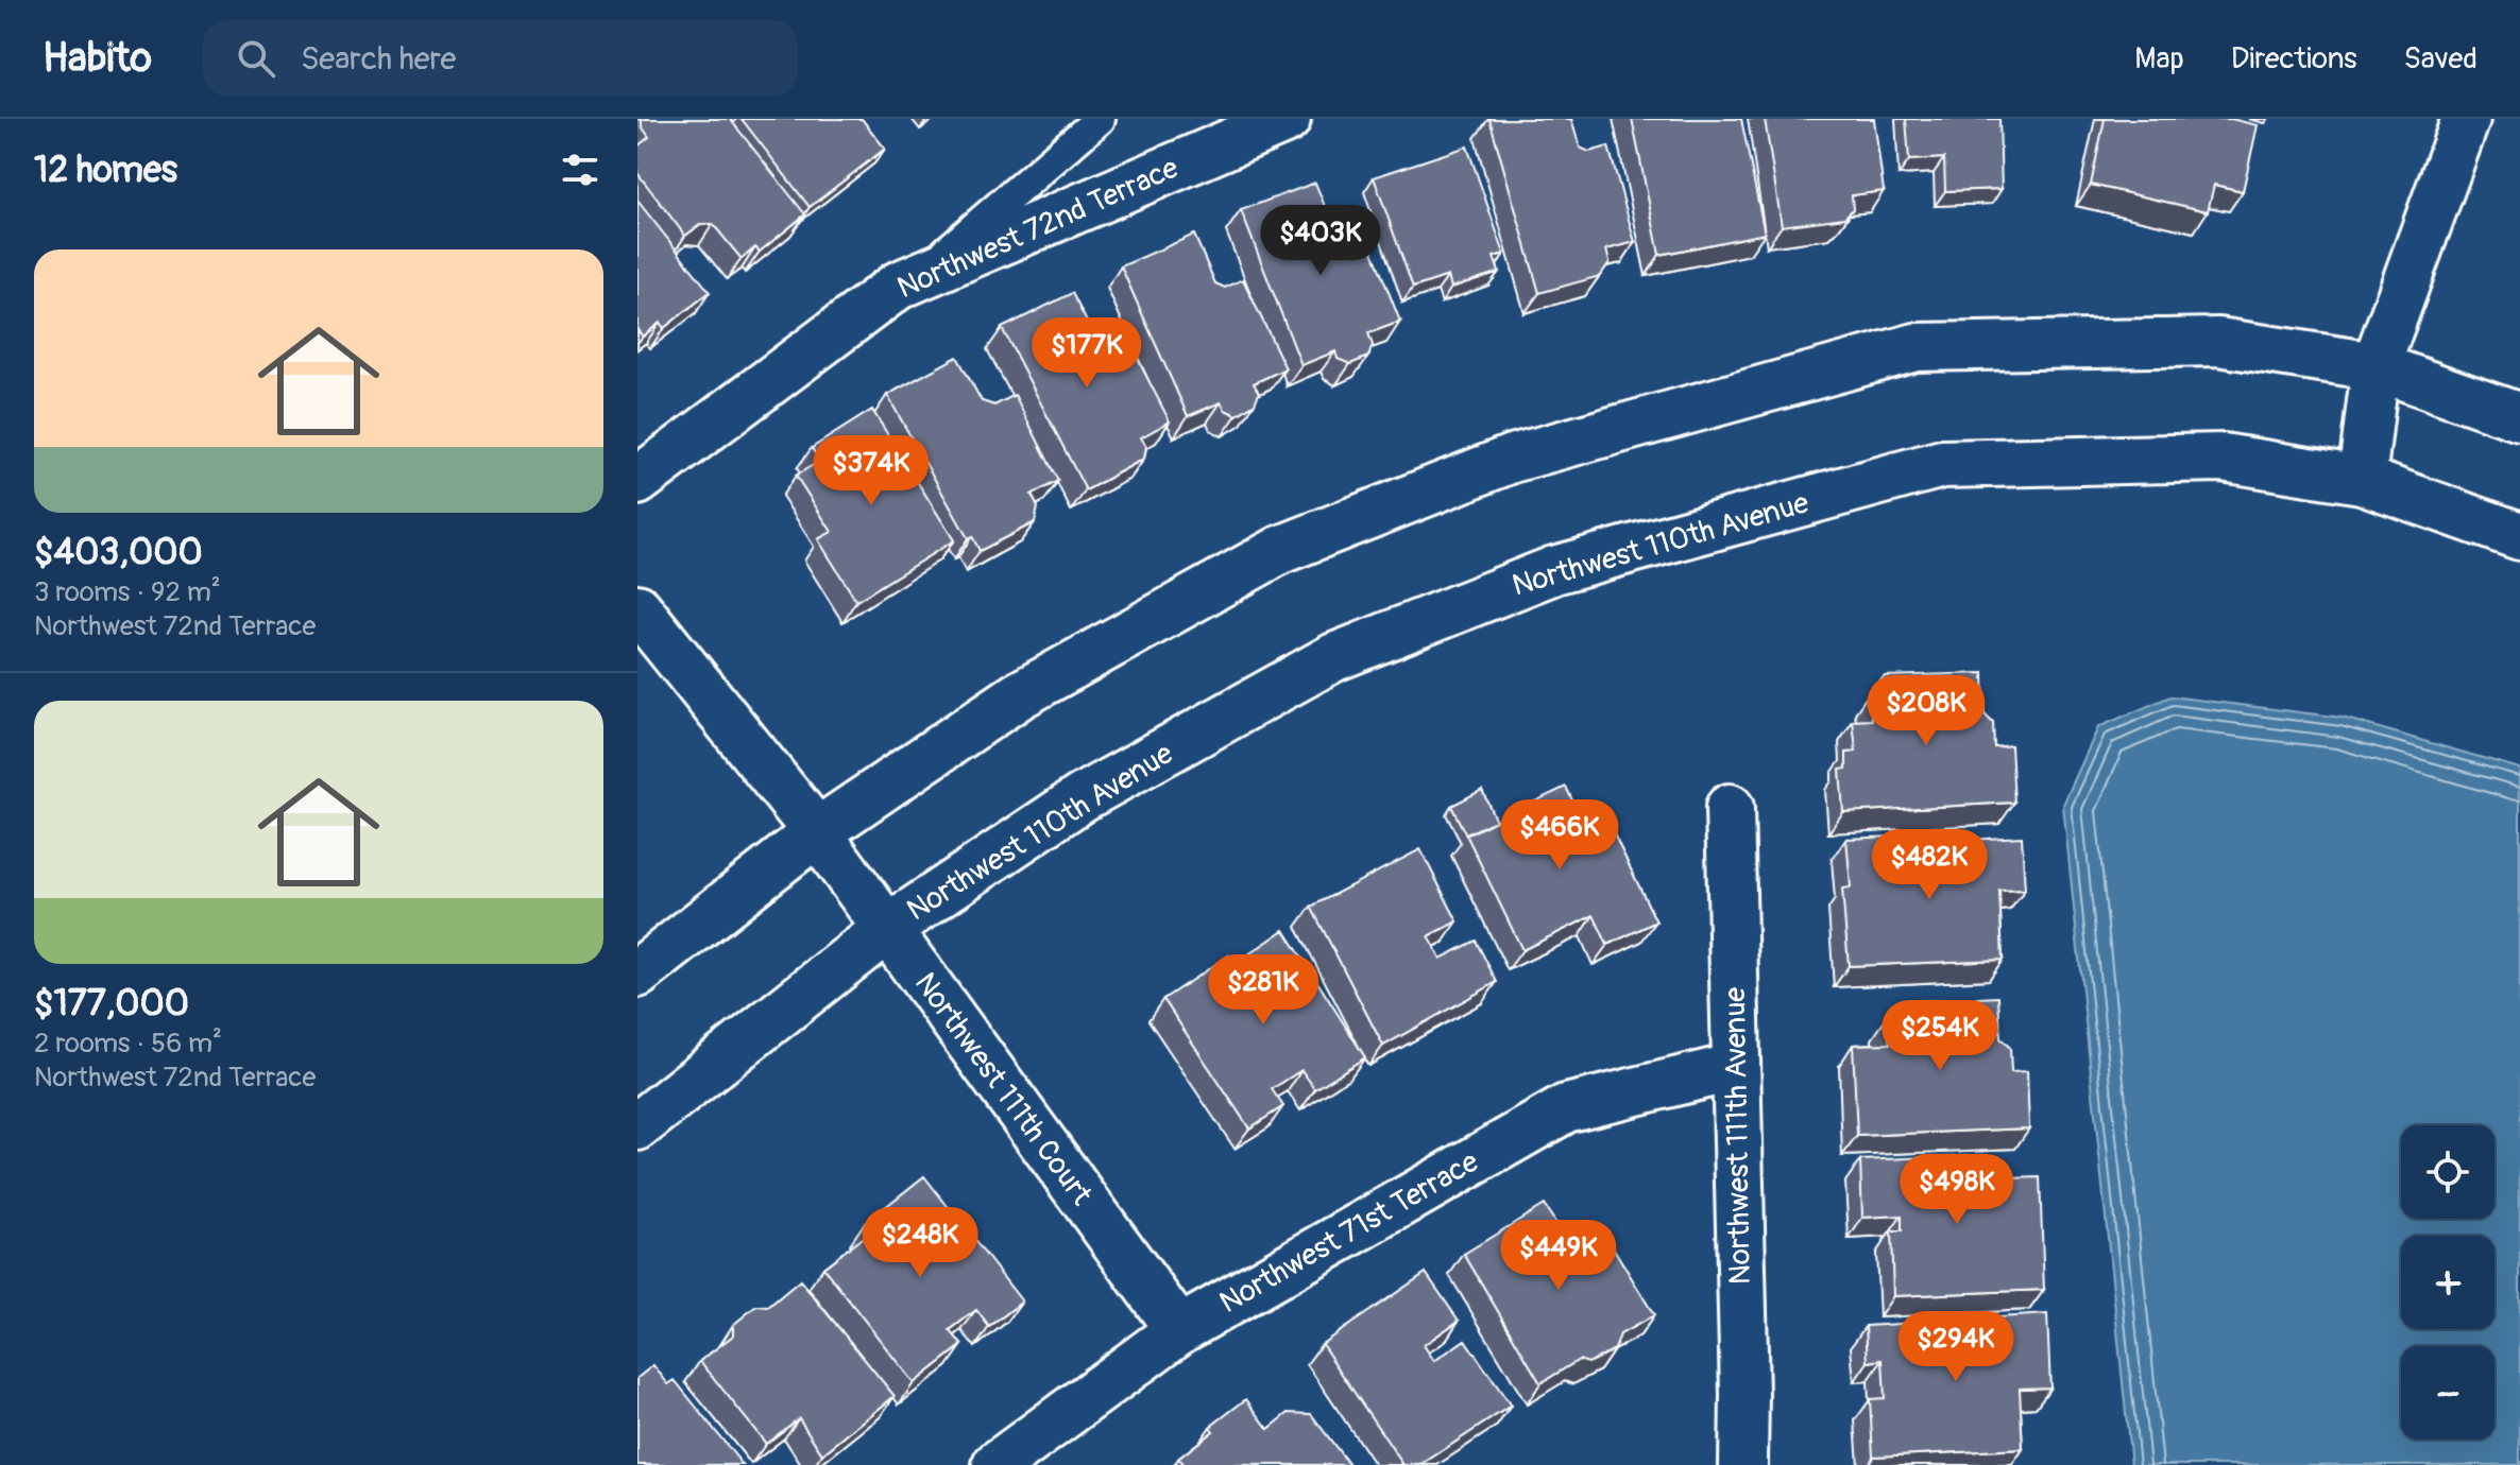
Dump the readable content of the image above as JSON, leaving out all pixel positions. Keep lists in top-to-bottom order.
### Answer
{
  "streets": {
    "street": [
      "Northwest 72nd Terrace",
      "Northwest 110th Avenue",
      "Northwest 111th Court",
      "Northwest 111th Avenue",
      "Northwest 71st Terrace"
    ]
  },
  "crossings": [
    ["Northwest 110th Avenue", "Northwest 111th Court"],
    ["Northwest 111th Court", "Northwest 71st Terrace"],
    ["Northwest 111th Avenue", "Northwest 71st Terrace"]
  ],
  "page": {
    "header": "Habito",
    "search": "Search here",
    "nav": ["Map", "Directions", "Saved"],
    "heading": "12 homes",
    "price": [
      "$403K",
      "$177K",
      "$374K",
      "$208K",
      "$466K",
      "$482K",
      "$281K",
      "$254K",
      "$498K",
      "$248K",
      "$449K",
      "$294K"
    ],
    "list": [
      {
        "name": "$403,000",
        "note": "3 rooms · 92 m² · Northwest 72nd Terrace"
      },
      {
        "name": "$177,000",
        "note": "2 rooms · 56 m² · Northwest 72nd Terrace"
      }
    ],
    "map_buttons": ["+", "−"]
  }
}
